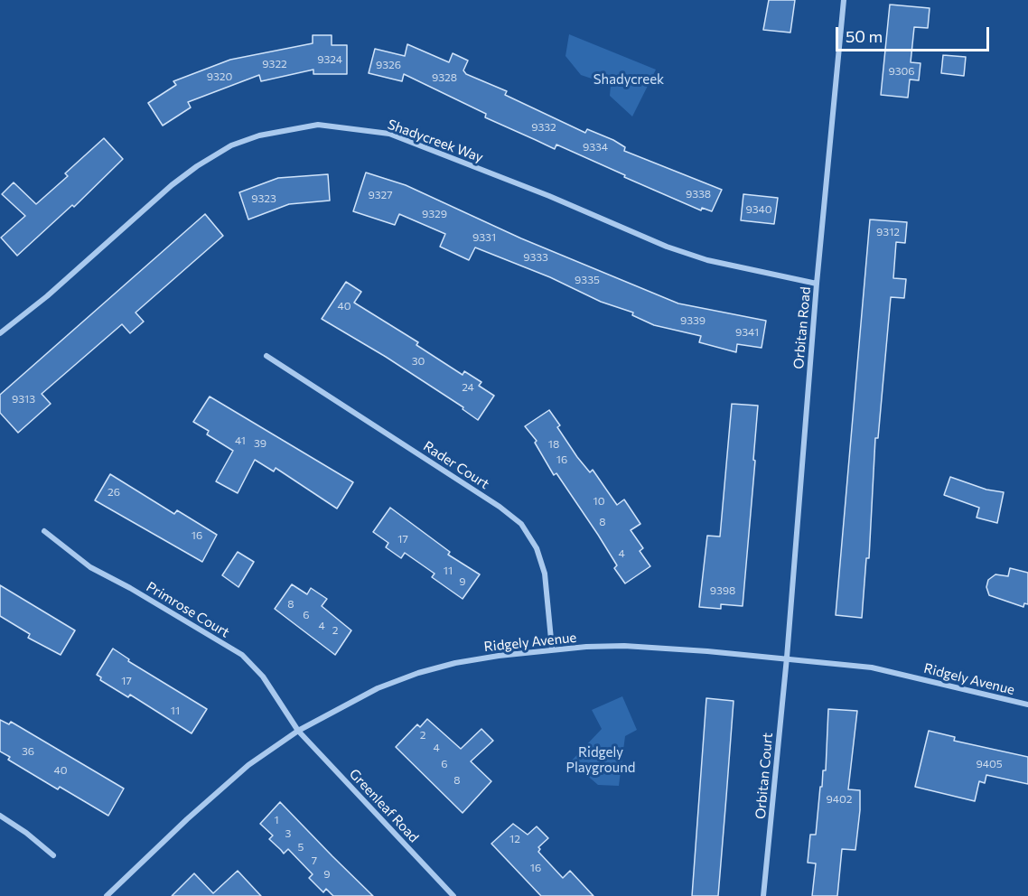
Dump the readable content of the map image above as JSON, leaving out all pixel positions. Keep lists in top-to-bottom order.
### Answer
{
  "streets": {
    "street": [
      "Shadycreek Way",
      "Orbitan Road",
      "Rader Court",
      "Primrose Court",
      "Ridgely Avenue",
      "Orbitan Court",
      "Greenleaf Road"
    ]
  },
  "crossings": [
    ["Shadycreek Way", "Orbitan Road"],
    ["Orbitan Road", "Ridgely Avenue"],
    ["Orbitan Road", "Orbitan Court"],
    ["Rader Court", "Ridgely Avenue"],
    ["Primrose Court", "Ridgely Avenue"],
    ["Primrose Court", "Greenleaf Road"],
    ["Ridgely Avenue", "Orbitan Court"],
    ["Ridgely Avenue", "Greenleaf Road"]
  ],
  "parks": ["Shadycreek", "Ridgely Playground"],
  "house_numbers": [
    "9324",
    "9322",
    "9326",
    "9306",
    "9320",
    "9328",
    "9332",
    "9334",
    "9338",
    "9327",
    "9323",
    "9340",
    "9329",
    "9312",
    "9331",
    "9333",
    "9335",
    "40",
    "9339",
    "9341",
    "30",
    "24",
    "9313",
    "41",
    "39",
    "18",
    "16",
    "26",
    "10",
    "8",
    "16",
    "17",
    "4",
    "11",
    "9",
    "9398",
    "8",
    "6",
    "4",
    "2",
    "17",
    "11",
    "2",
    "4",
    "36",
    "6",
    "9405",
    "40",
    "8",
    "9402",
    "1",
    "3",
    "12",
    "5",
    "7",
    "16",
    "9"
  ],
  "scale_bar": "50 m"
}
